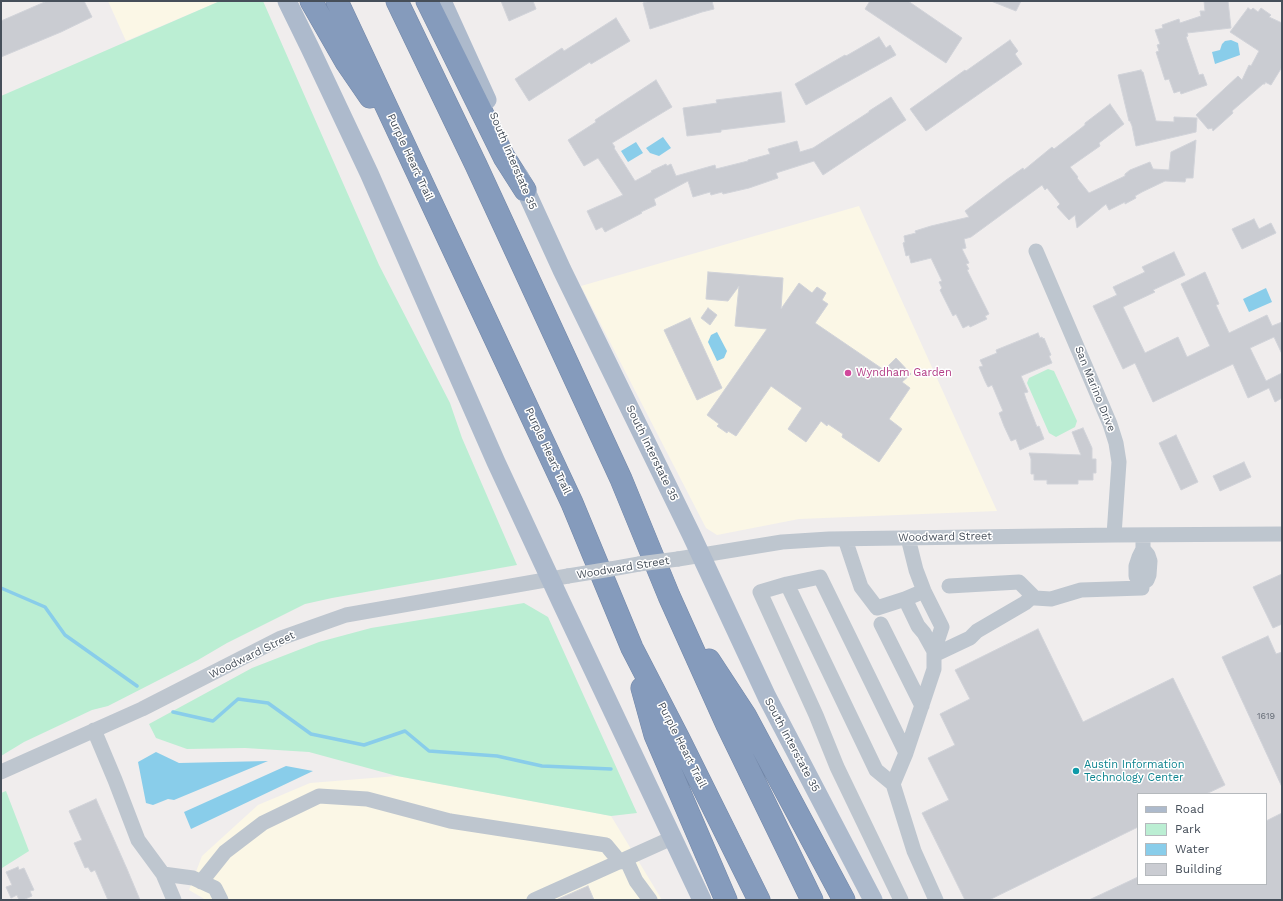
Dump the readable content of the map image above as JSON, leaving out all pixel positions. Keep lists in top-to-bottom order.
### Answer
{
  "streets": {
    "highway": ["Purple Heart Trail"],
    "main road": ["South Interstate 35"],
    "street": ["San Marino Drive", "Woodward Street"]
  },
  "crossings": [
    ["South Interstate 35", "Woodward Street"],
    ["San Marino Drive", "Woodward Street"]
  ],
  "places": ["Wyndham Garden", "Austin Information Technology Center"],
  "house_numbers": ["1619"],
  "legend": [
    "Road",
    "Park",
    "Water",
    "Building"
  ]
}
